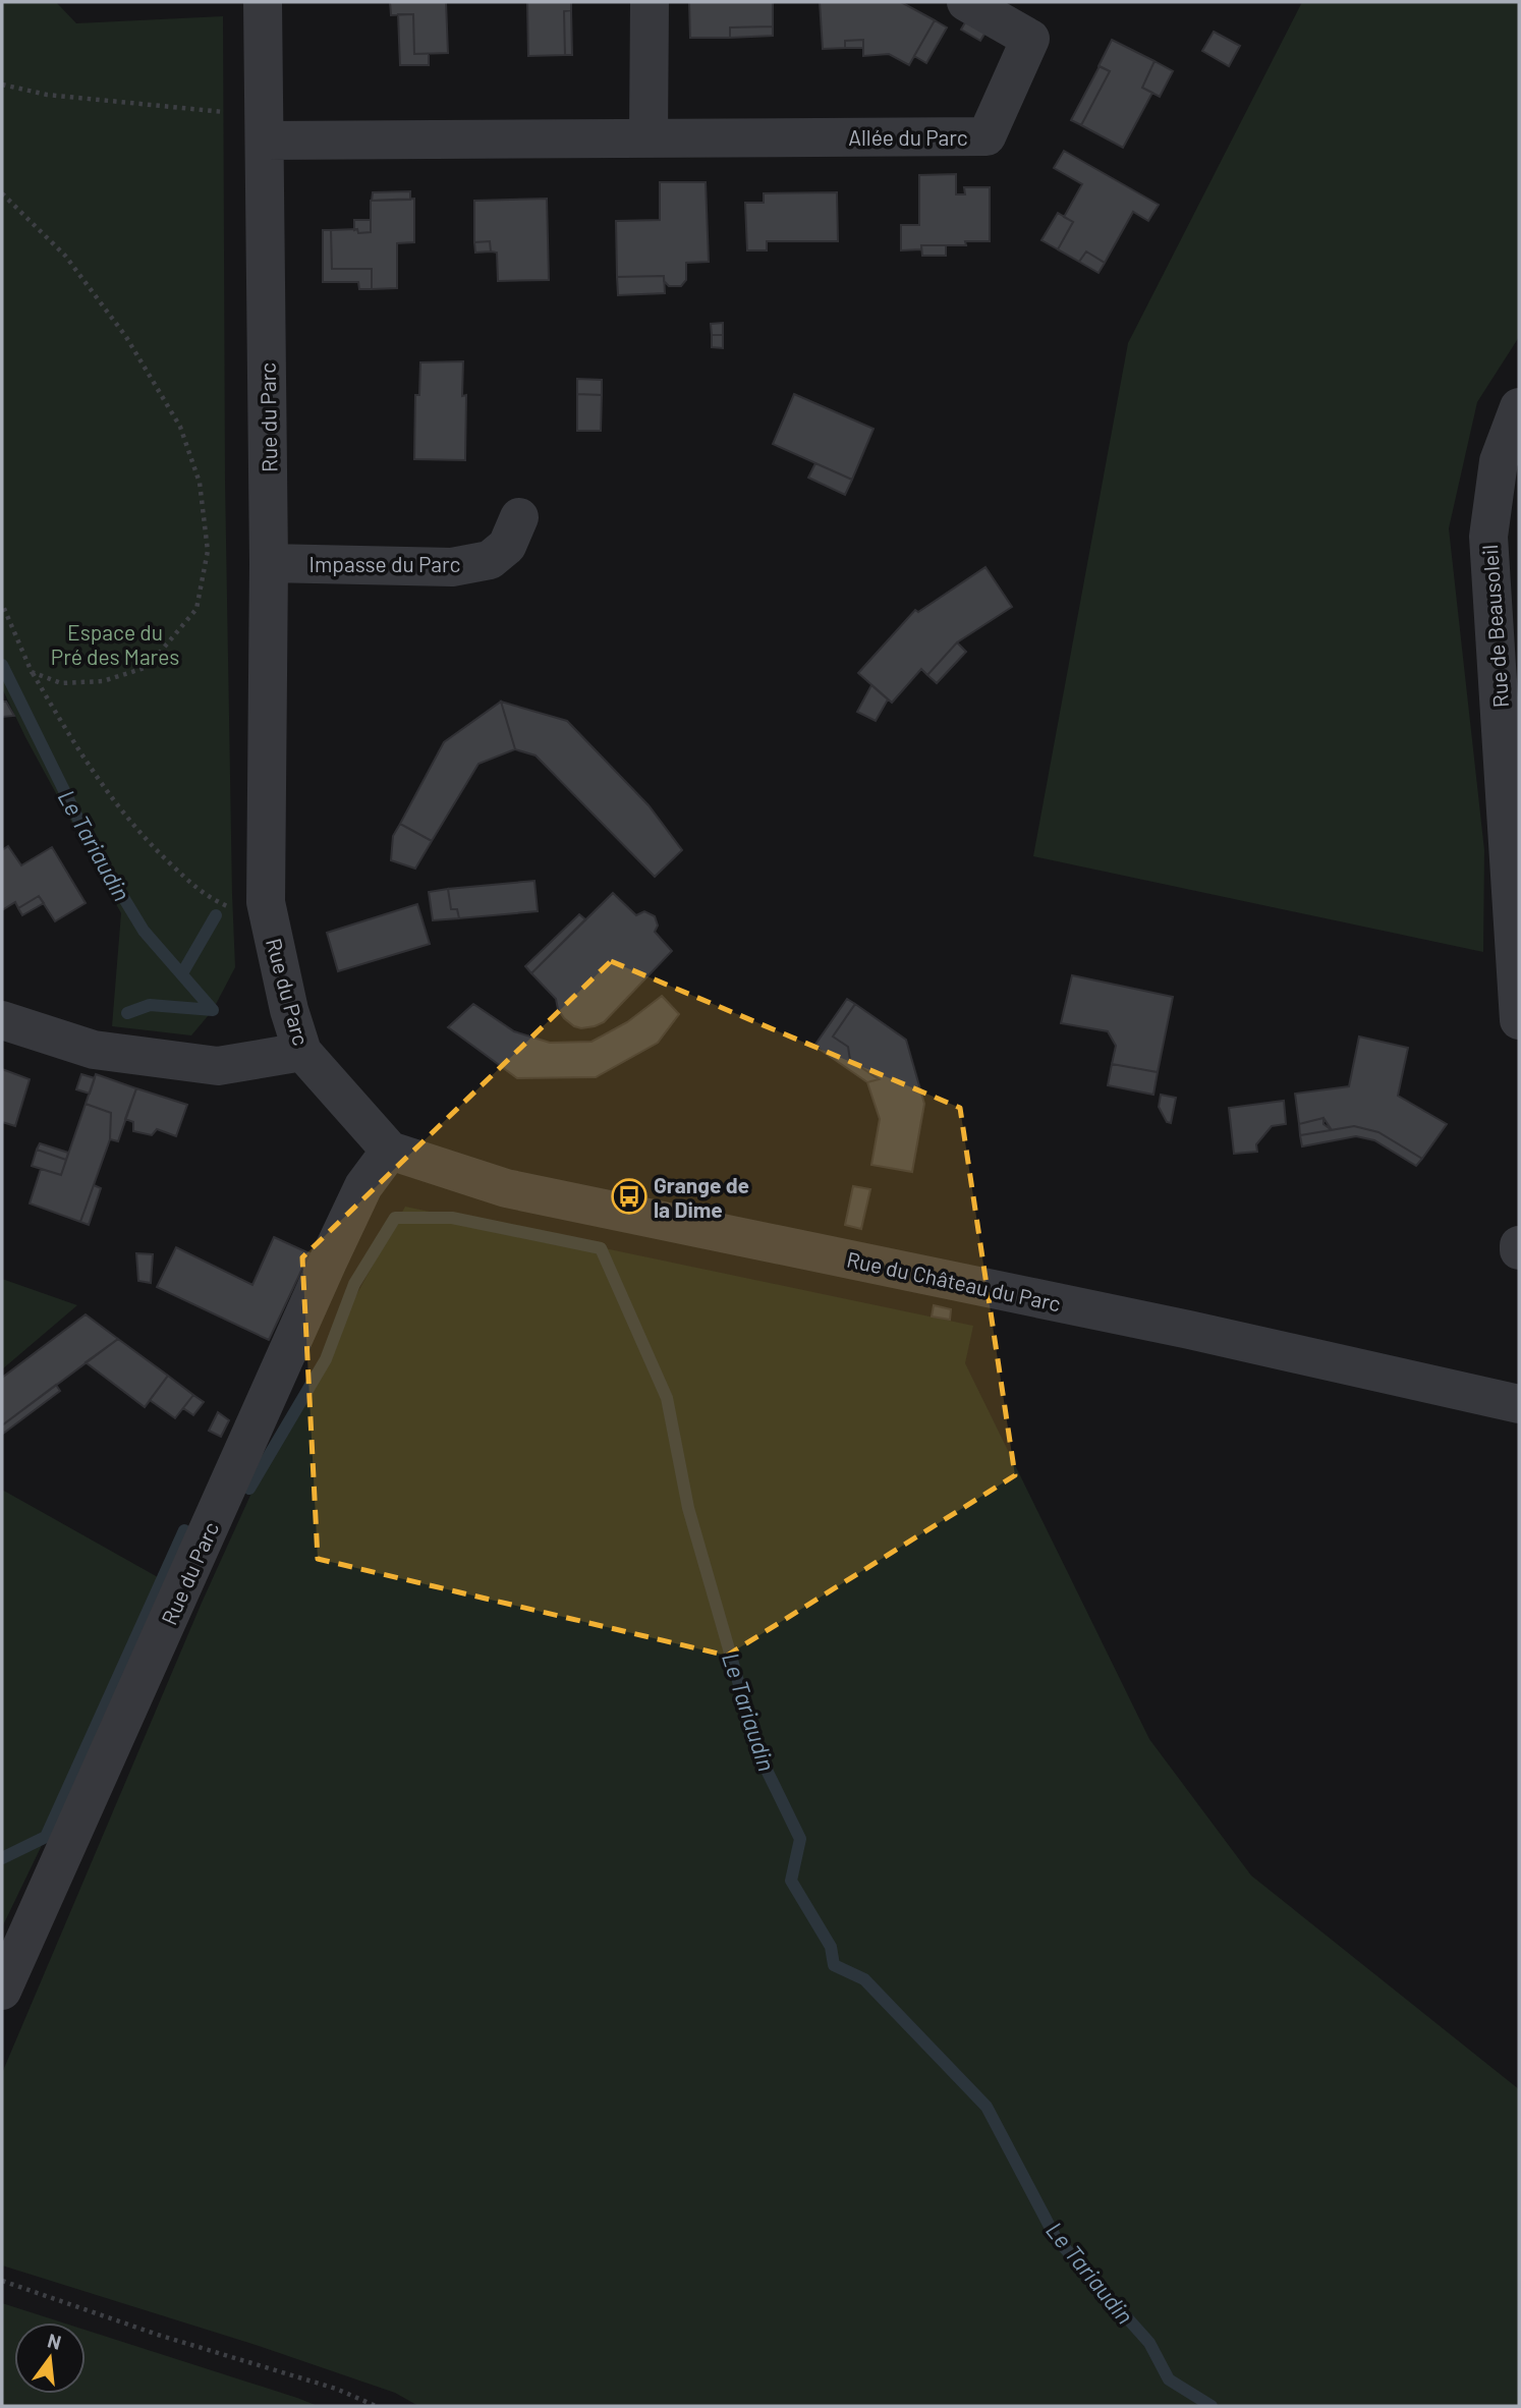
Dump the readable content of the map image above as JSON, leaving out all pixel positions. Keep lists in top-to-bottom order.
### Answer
{
  "streets": {
    "street": [
      "Allée du Parc",
      "Rue du Parc",
      "Impasse du Parc",
      "Rue de Beausoleil",
      "Rue du Château du Parc"
    ]
  },
  "crossings": [
    ["Allée du Parc", "Rue du Parc"],
    ["Rue du Parc", "Impasse du Parc"],
    ["Rue du Parc", "Rue du Château du Parc"]
  ],
  "water": ["Le Tariaudin"],
  "parks": ["Espace du Pré des Mares"],
  "places": {
    "bus stop": ["Grange de la Dime"]
  },
  "north": "top"
}
